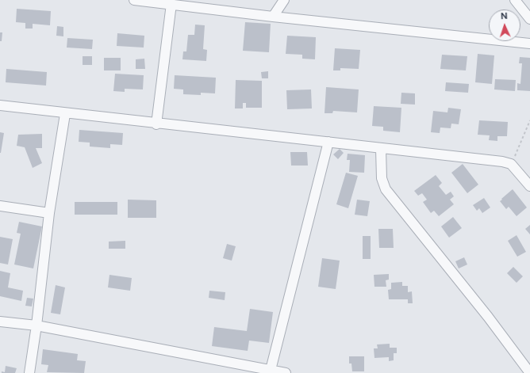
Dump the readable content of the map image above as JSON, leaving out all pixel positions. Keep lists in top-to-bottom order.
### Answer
{
  "north": "top"
}
